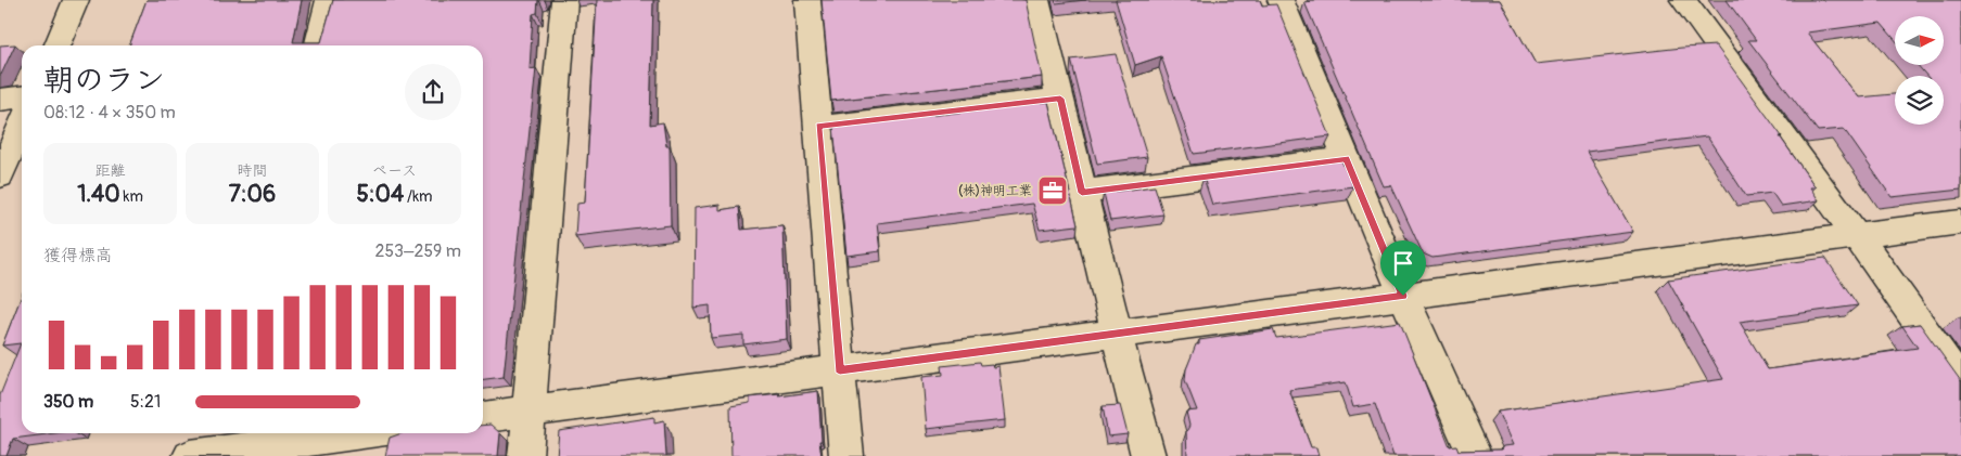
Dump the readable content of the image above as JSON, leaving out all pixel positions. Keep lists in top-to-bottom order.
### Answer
{
  "places": {
    "office": ["(株)神明工業"]
  },
  "north": "right",
  "page": {
    "heading": ["朝のラン", "08:12 · 4 × 350 m"],
    "stats": [
      ["距離", "1.40 km"],
      ["時間", "7:06"],
      ["ペース", "5:04 /km"]
    ],
    "chart": ["獲得標高", "253–259 m"],
    "list": [
      {
        "name": "350 m",
        "note": "5:21"
      }
    ]
  }
}
